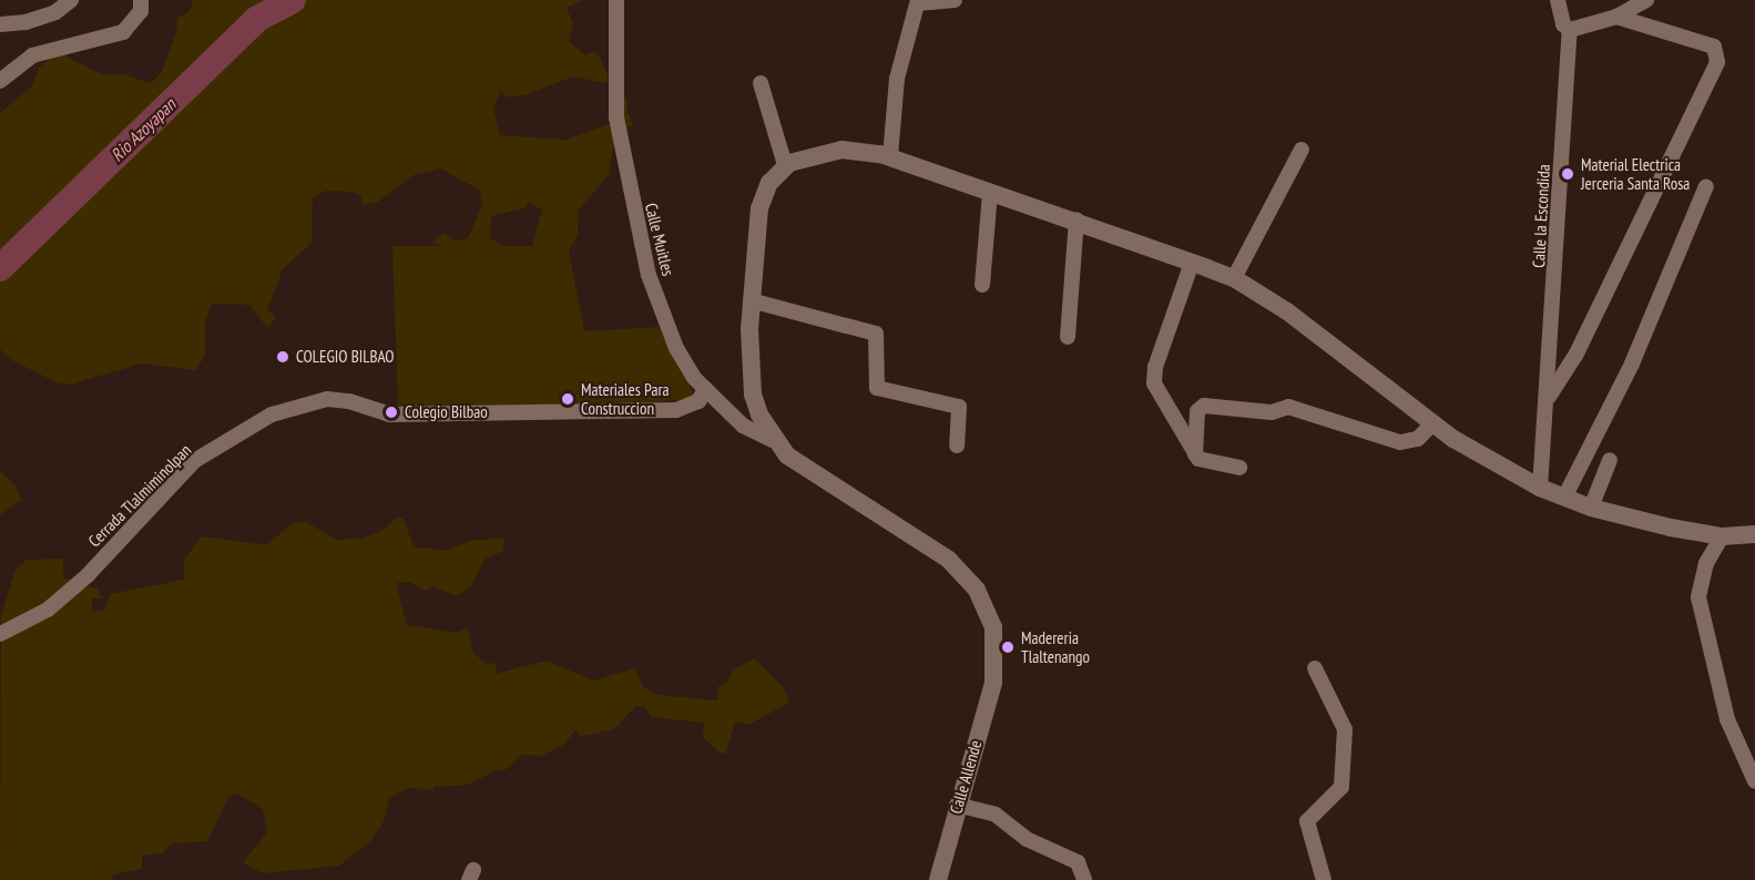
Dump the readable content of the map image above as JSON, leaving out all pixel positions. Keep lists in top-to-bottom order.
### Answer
{
  "streets": {
    "street": [
      "Calle la Escondida",
      "Calle Muitles",
      "Cerrada Tlalmiminolpan",
      "Calle Allende"
    ]
  },
  "crossings": [
    ["Calle Muitles", "Cerrada Tlalmiminolpan"],
    ["Calle Muitles", "Calle Allende"]
  ],
  "water": ["Rio Azoyapan"],
  "places": [
    "Material Electrica Jerceria Santa Rosa",
    "COLEGIO BILBAO",
    "Materiales Para Construccion",
    "Colegio Bilbao",
    "Madereria Tlaltenango"
  ]
}
